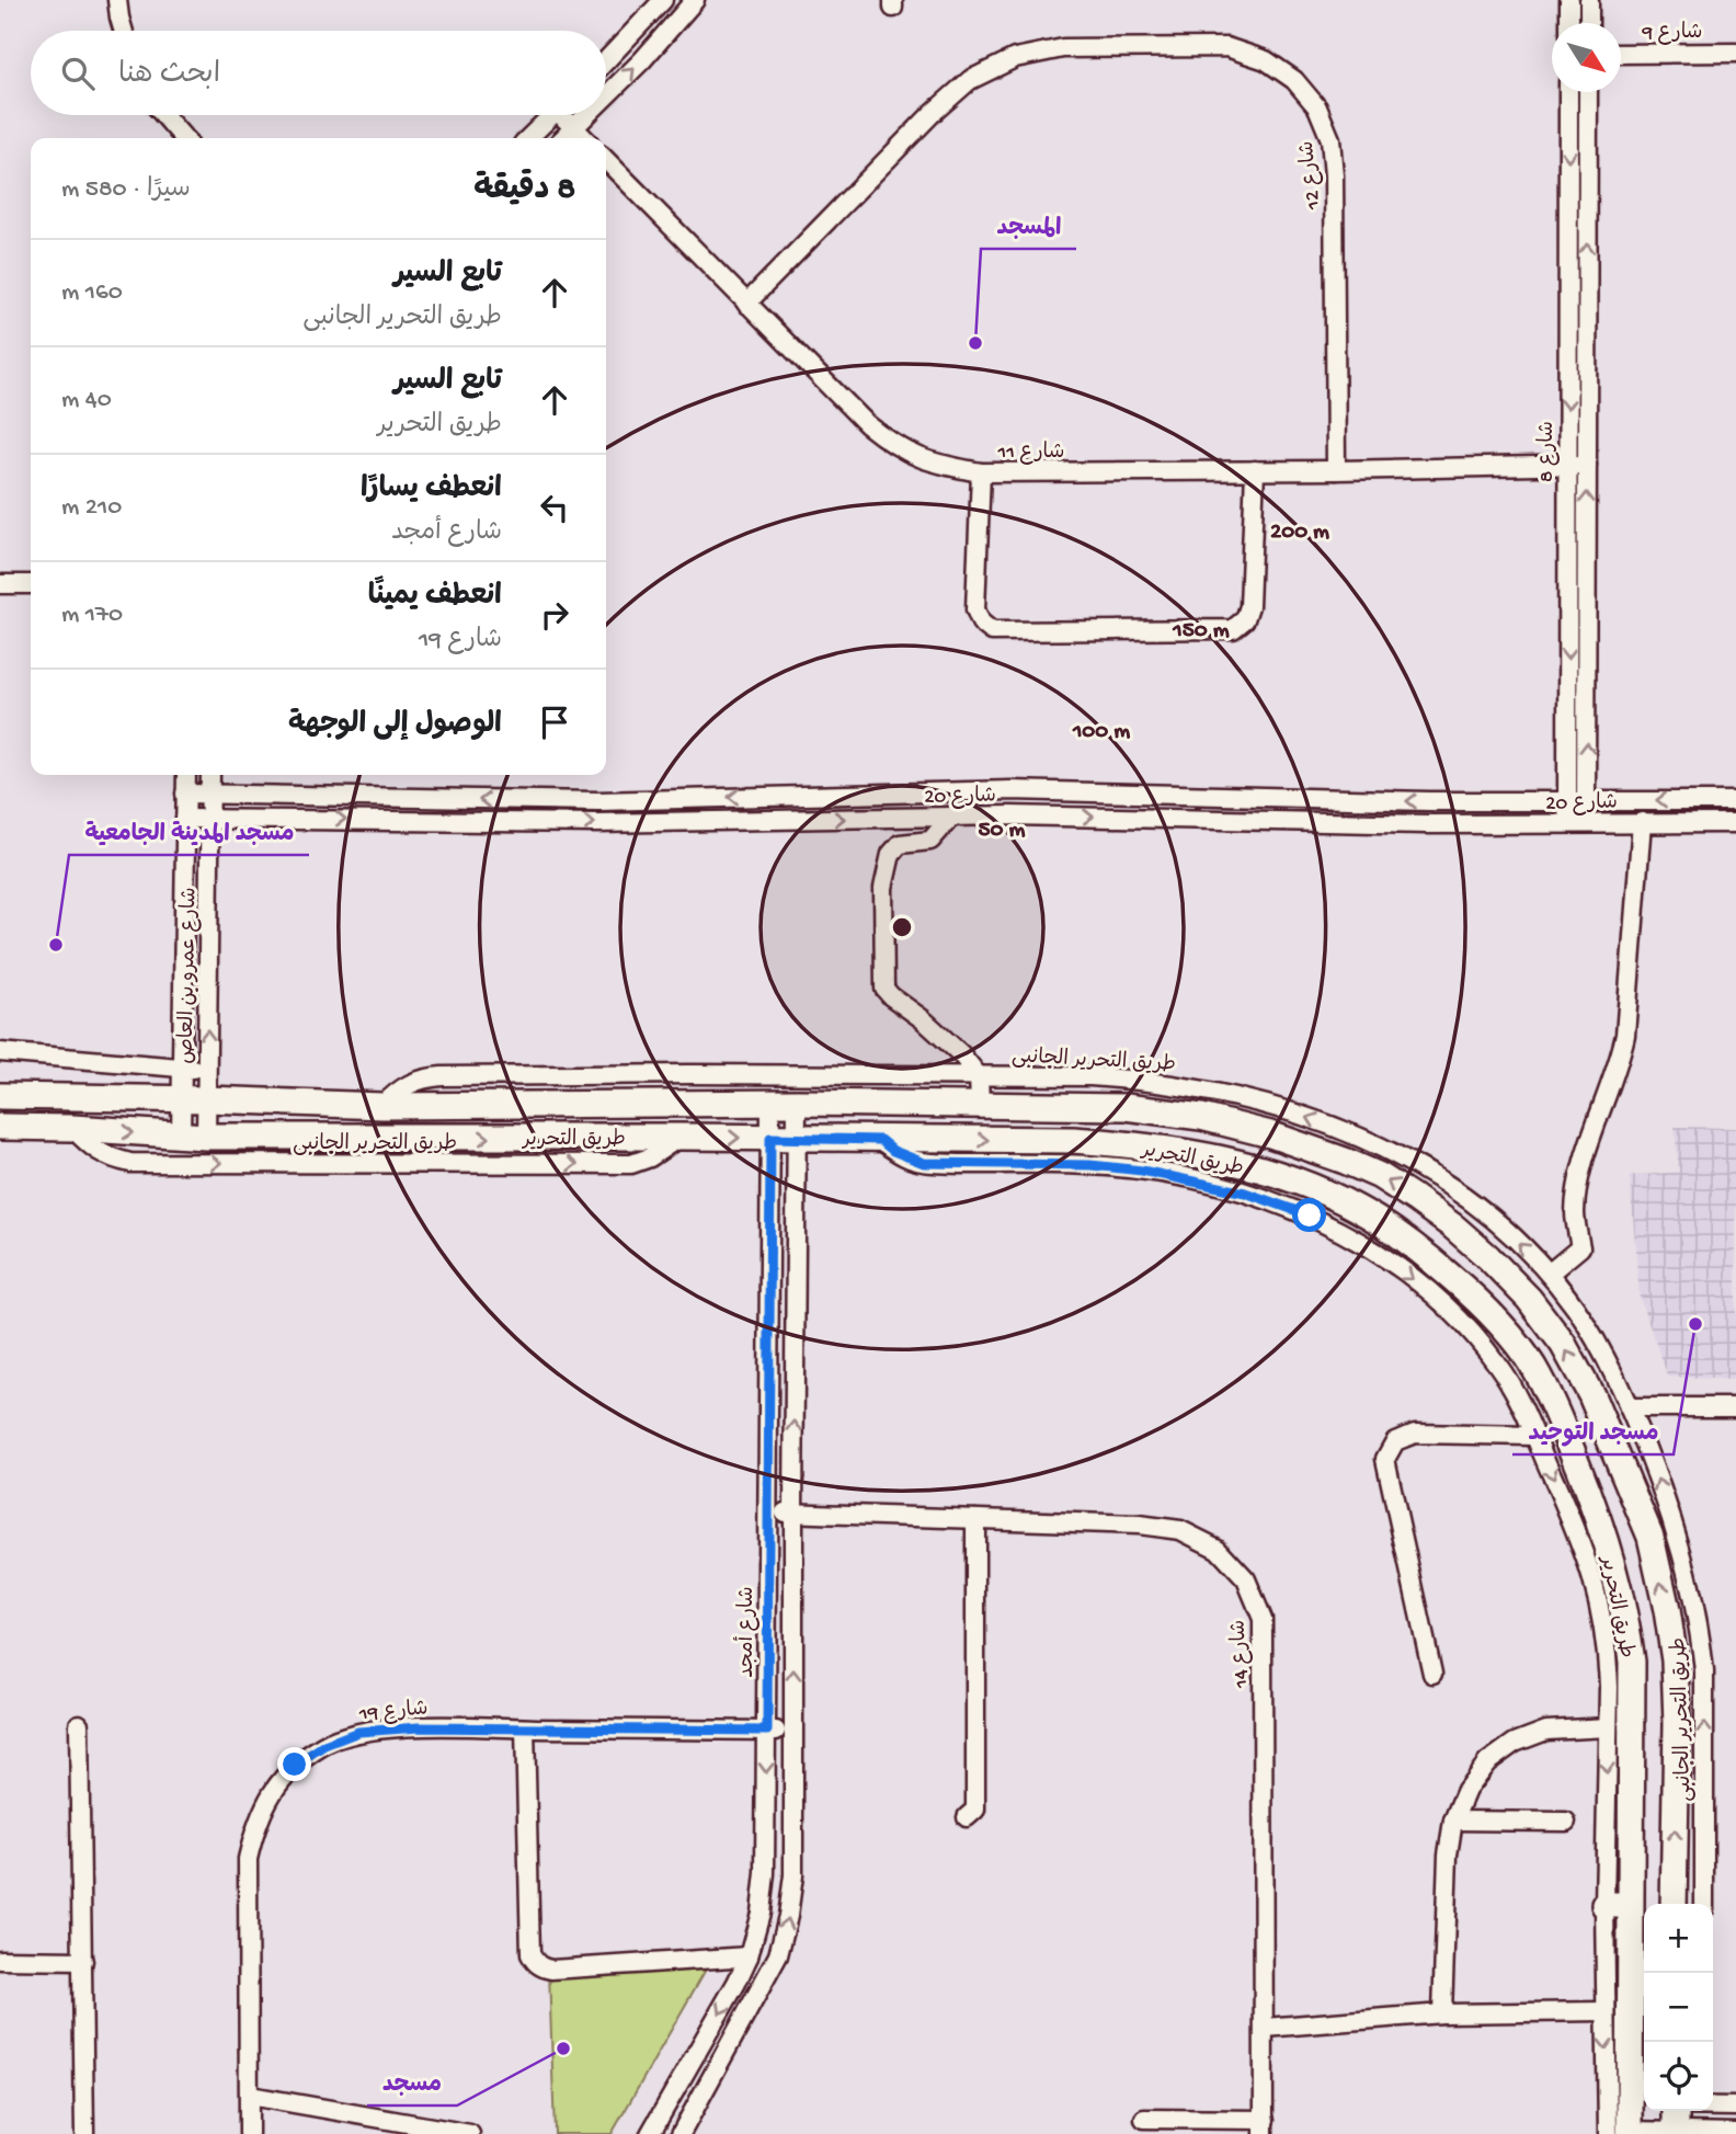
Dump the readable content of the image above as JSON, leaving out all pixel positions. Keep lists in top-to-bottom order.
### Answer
{
  "streets": {
    "street": [
      "شارع 9",
      "شارع 12",
      "شارع 11",
      "شارع 8",
      "شارع 20",
      "شارع عمرو بن العاص",
      "طريق التحرير الجانبى",
      "طريق التحرير",
      "شارع أمجد",
      "شارع 14",
      "شارع 19"
    ]
  },
  "crossings": [
    ["شارع 12", "شارع 11"],
    ["شارع 11", "شارع 8"],
    ["شارع 8", "شارع 20"],
    ["شارع 20", "شارع عمرو بن العاص"],
    ["شارع عمرو بن العاص", "طريق التحرير"],
    ["طريق التحرير الجانبى", "طريق التحرير"],
    ["طريق التحرير", "شارع أمجد"],
    ["شارع أمجد", "شارع 14"],
    ["شارع أمجد", "شارع 19"]
  ],
  "places": [
    "المسجد",
    "مسجد المدينة الجامعية",
    "مسجد التوحيد",
    "مسجد"
  ],
  "north": "bottom right",
  "page": {
    "search": "ابحث هنا",
    "heading": ["8 دقيقة", "سيرًا · 580 m"],
    "list": [
      ["تابع السير", "طريق التحرير الجانبى", "160 m"],
      ["تابع السير", "طريق التحرير", "40 m"],
      ["انعطف يسارًا", "شارع أمجد", "210 m"],
      ["انعطف يمينًا", "شارع 19", "170 m"],
      "الوصول إلى الوجهة"
    ],
    "map_buttons": ["+", "−"]
  },
  "rings": [
    "200 m",
    "150 m",
    "100 m",
    "50 m"
  ]
}
